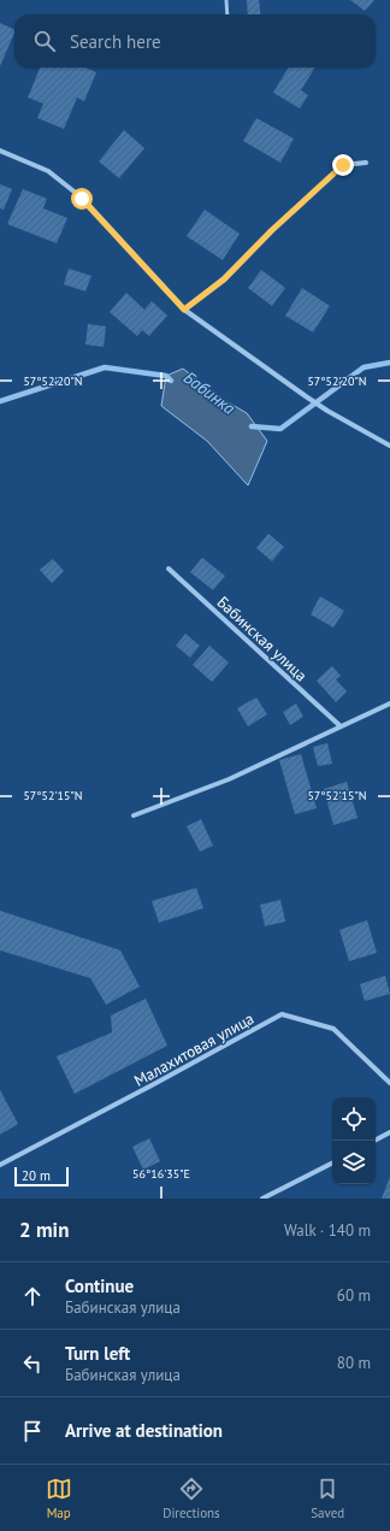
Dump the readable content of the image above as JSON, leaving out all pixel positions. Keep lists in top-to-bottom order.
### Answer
{
  "streets": {
    "street": ["Бабинская улица", "Малахитовая улица"]
  },
  "water": ["Бабинка"],
  "scale_bar": "20 m",
  "page": {
    "search": "Search here",
    "scale": "20 m",
    "heading": ["2 min", "Walk · 140 m"],
    "list": [
      ["Continue", "Бабинская улица", "60 m"],
      ["Turn left", "Бабинская улица", "80 m"],
      "Arrive at destination"
    ],
    "nav": ["Map", "Directions", "Saved"]
  },
  "coordinates": ["57°52'20\"N", "57°52'15\"N", "56°16'35\"E"]
}
